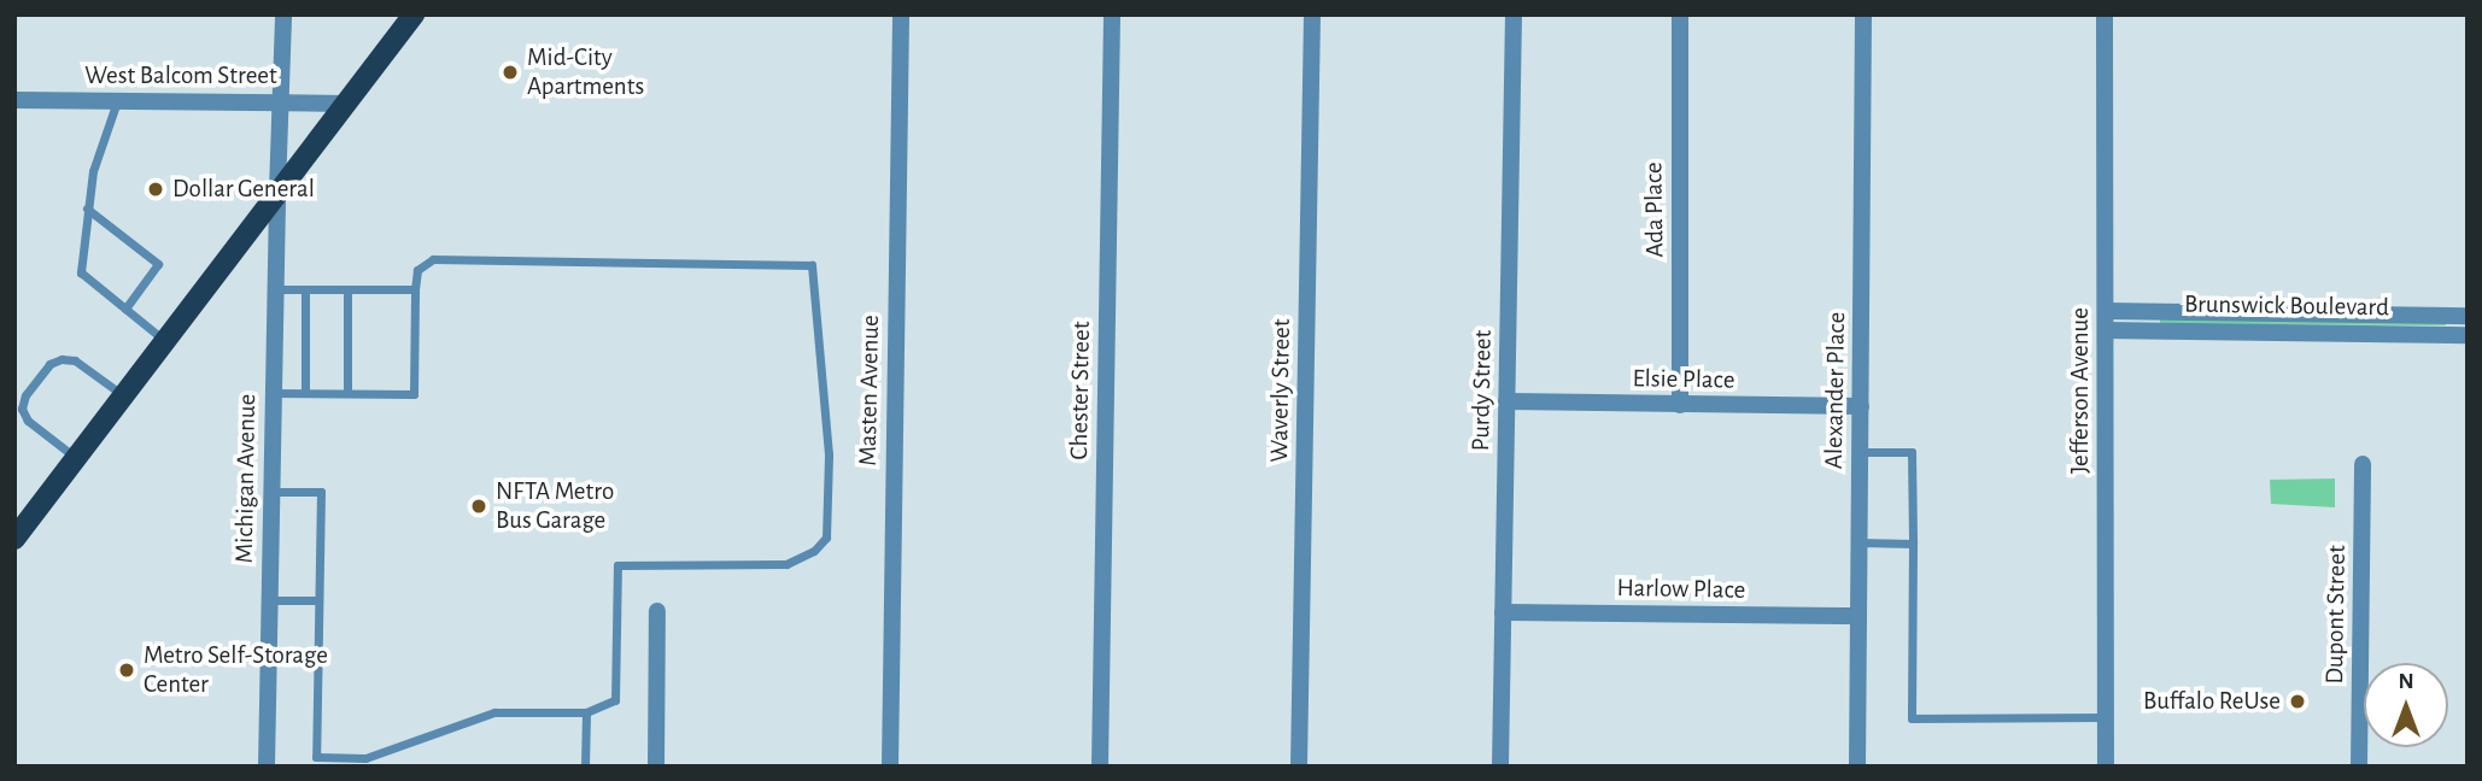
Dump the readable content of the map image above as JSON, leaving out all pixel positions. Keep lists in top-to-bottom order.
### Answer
{
  "streets": {
    "street": [
      "West Balcom Street",
      "Ada Place",
      "Brunswick Boulevard",
      "Elsie Place",
      "Masten Avenue",
      "Chester Street",
      "Waverly Street",
      "Purdy Street",
      "Alexander Place",
      "Jefferson Avenue",
      "Michigan Avenue",
      "Harlow Place",
      "Dupont Street"
    ]
  },
  "crossings": [
    ["West Balcom Street", "Michigan Avenue"],
    ["Ada Place", "Elsie Place"],
    ["Brunswick Boulevard", "Jefferson Avenue"],
    ["Elsie Place", "Purdy Street"],
    ["Elsie Place", "Alexander Place"],
    ["Purdy Street", "Harlow Place"],
    ["Alexander Place", "Harlow Place"]
  ],
  "places": [
    "Mid-City Apartments",
    "Dollar General",
    "NFTA Metro Bus Garage",
    "Metro Self-Storage Center",
    "Buffalo ReUse"
  ],
  "north": "top"
}
